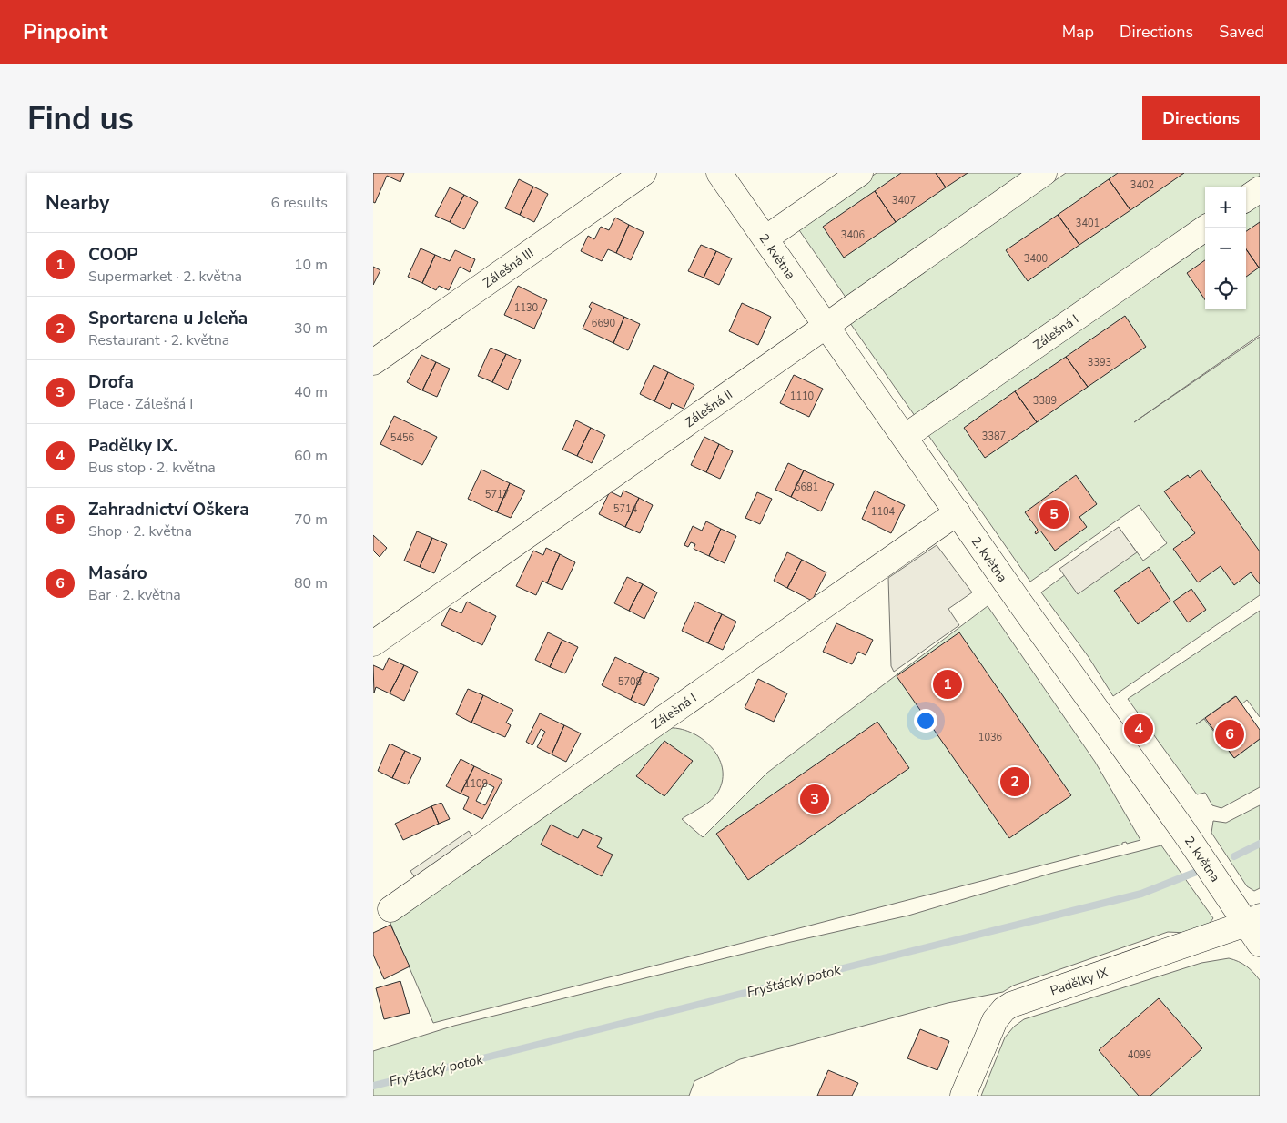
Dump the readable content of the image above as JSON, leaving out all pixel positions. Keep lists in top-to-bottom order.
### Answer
{
  "streets": {
    "street": [
      "2. května",
      "Zálešná III",
      "Zálešná I",
      "Zálešná II",
      "Padělky IX"
    ]
  },
  "crossings": [
    ["2. května", "Zálešná I"],
    ["2. května", "Zálešná II"],
    ["2. května", "Padělky IX"]
  ],
  "water": ["Fryštácký potok"],
  "house_numbers": [
    "3402",
    "3407",
    "3401",
    "3406",
    "3400",
    "1130",
    "6690",
    "3393",
    "1110",
    "3389",
    "3387",
    "5456",
    "6681",
    "5717",
    "5714",
    "1104",
    "5708",
    "1036",
    "1109",
    "4099"
  ],
  "page": {
    "header": "Pinpoint",
    "nav": ["Map", "Directions", "Saved"],
    "buttons": "Directions",
    "title": "Find us",
    "heading": ["Nearby", "6 results"],
    "map_buttons": ["+", "−"],
    "list": [
      {
        "mark": "1",
        "name": "COOP",
        "note": "Supermarket · 2. května",
        "value": "10 m"
      },
      {
        "mark": "2",
        "name": "Sportarena u Jeleňa",
        "note": "Restaurant · 2. května",
        "value": "30 m"
      },
      {
        "mark": "3",
        "name": "Drofa",
        "note": "Place · Zálešná I",
        "value": "40 m"
      },
      {
        "mark": "4",
        "name": "Padělky IX.",
        "note": "Bus stop · 2. května",
        "value": "60 m"
      },
      {
        "mark": "5",
        "name": "Zahradnictví Oškera",
        "note": "Shop · 2. května",
        "value": "70 m"
      },
      {
        "mark": "6",
        "name": "Masáro",
        "note": "Bar · 2. května",
        "value": "80 m"
      }
    ],
    "pins": [
      "5",
      "1",
      "4",
      "6",
      "2",
      "3"
    ]
  }
}
